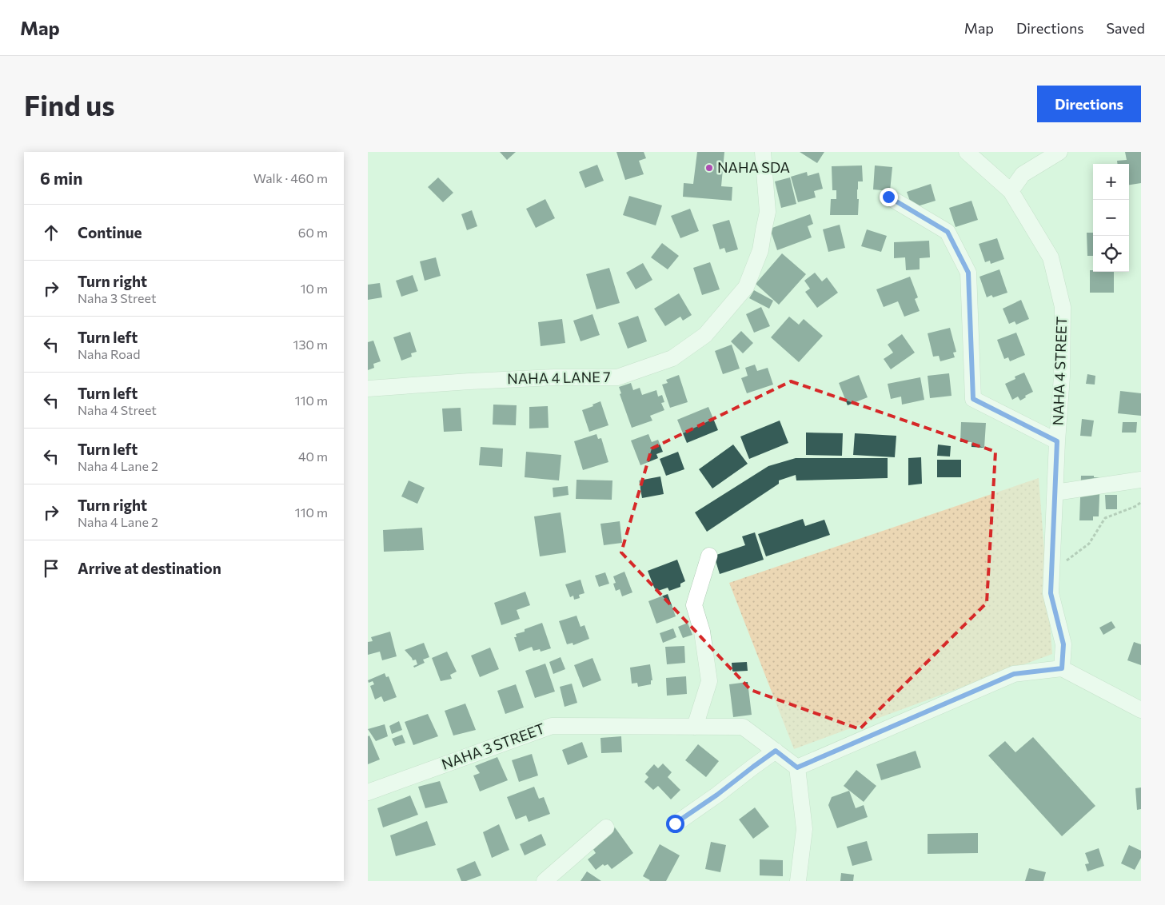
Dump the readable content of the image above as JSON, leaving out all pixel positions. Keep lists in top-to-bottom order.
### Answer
{
  "streets": {
    "street": ["NAHA 4 STREET", "NAHA 4 LANE 7", "NAHA 3 STREET"]
  },
  "places": ["NAHA SDA"],
  "page": {
    "header": "Map",
    "nav": ["Map", "Directions", "Saved"],
    "buttons": "Directions",
    "title": "Find us",
    "heading": ["6 min", "Walk · 460 m"],
    "map_buttons": ["+", "−"],
    "list": [
      ["Continue", "60 m"],
      ["Turn right", "Naha 3 Street", "10 m"],
      ["Turn left", "Naha Road", "130 m"],
      ["Turn left", "Naha 4 Street", "110 m"],
      ["Turn left", "Naha 4 Lane 2", "40 m"],
      ["Turn right", "Naha 4 Lane 2", "110 m"],
      "Arrive at destination"
    ]
  }
}
